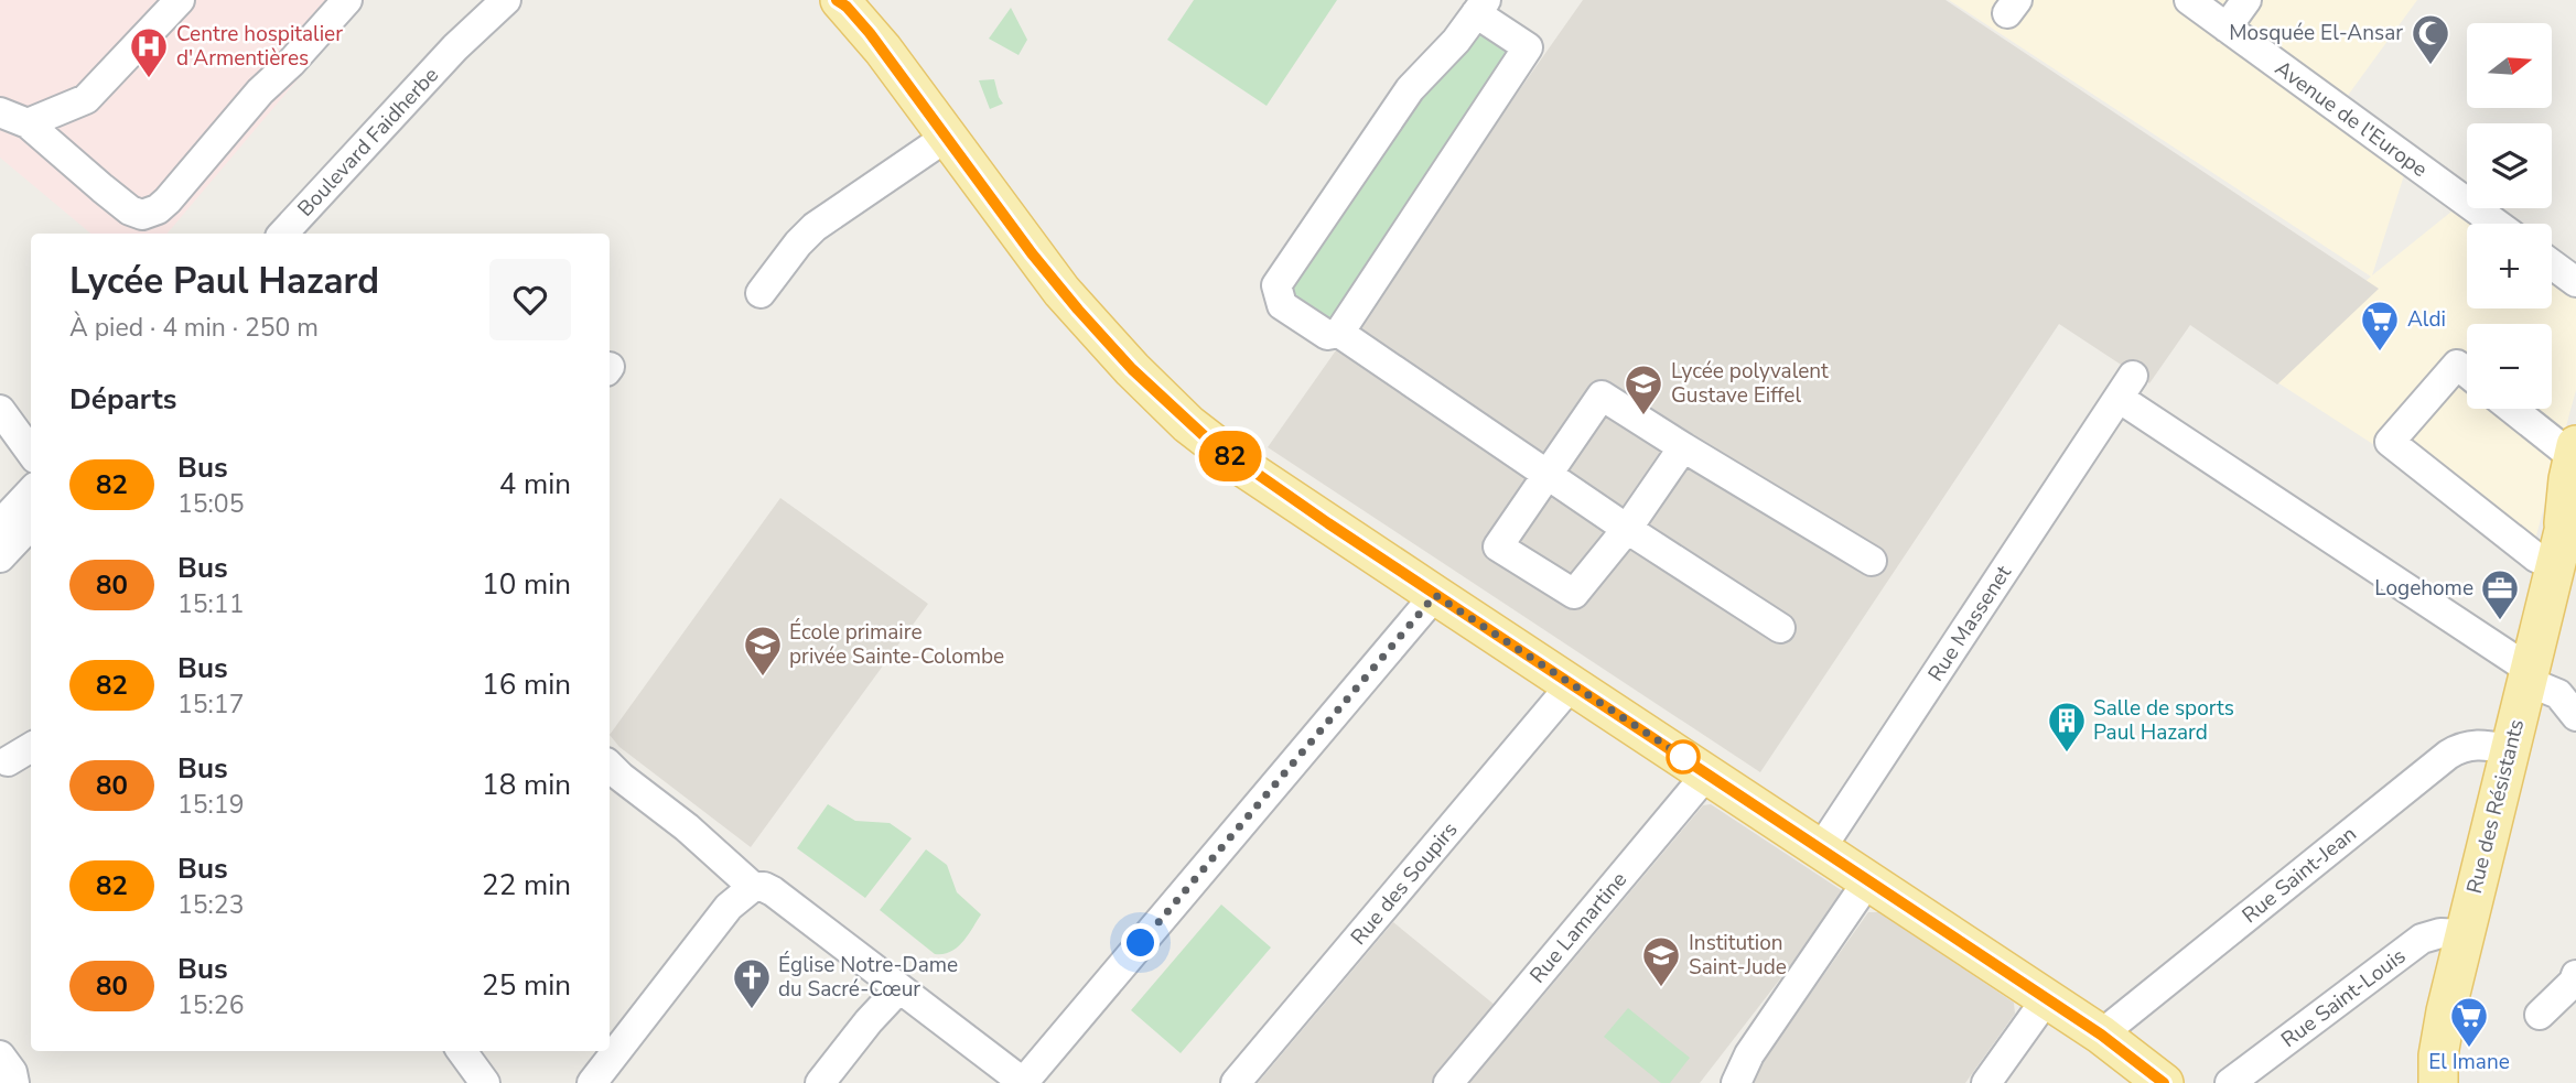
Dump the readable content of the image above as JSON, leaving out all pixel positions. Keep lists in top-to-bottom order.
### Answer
{
  "streets": {
    "main road": ["Rue des Résistants"],
    "street": [
      "Avenue de l'Europe",
      "Boulevard Faidherbe",
      "Rue Massenet",
      "Rue Saint-Jean",
      "Rue des Soupirs",
      "Rue Lamartine",
      "Rue Saint-Louis"
    ]
  },
  "crossings": [
    ["Rue Massenet", "Rue des Résistants"],
    ["Rue des Résistants", "Rue Saint-Jean"],
    ["Rue des Résistants", "Rue Saint-Louis"]
  ],
  "places": {
    "mosque": ["Mosquée El-Ansar"],
    "hospital": ["Centre hospitalier d'Armentières"],
    "supermarket": ["Aldi", "El Imane"],
    "school or university": ["Lycée polyvalent Gustave Eiffel", "École primaire privée Sainte-Colombe", "Institution Saint-Jude"],
    "office": ["Logehome"],
    "building": ["Salle de sports Paul Hazard"],
    "church": ["Église Notre-Dame du Sacré-Cœur"]
  },
  "lines": ["bus line 82"],
  "north": "right",
  "page": {
    "on_map": "82",
    "map_buttons": ["+", "−"],
    "heading": [
      ["Lycée Paul Hazard", "À pied · 4 min · 250 m"],
      "Départs"
    ],
    "list": [
      {
        "mark": "82",
        "name": "Bus",
        "note": "15:05",
        "value": "4 min"
      },
      {
        "mark": "80",
        "name": "Bus",
        "note": "15:11",
        "value": "10 min"
      },
      {
        "mark": "82",
        "name": "Bus",
        "note": "15:17",
        "value": "16 min"
      },
      {
        "mark": "80",
        "name": "Bus",
        "note": "15:19",
        "value": "18 min"
      },
      {
        "mark": "82",
        "name": "Bus",
        "note": "15:23",
        "value": "22 min"
      },
      {
        "mark": "80",
        "name": "Bus",
        "note": "15:26",
        "value": "25 min"
      }
    ]
  }
}
